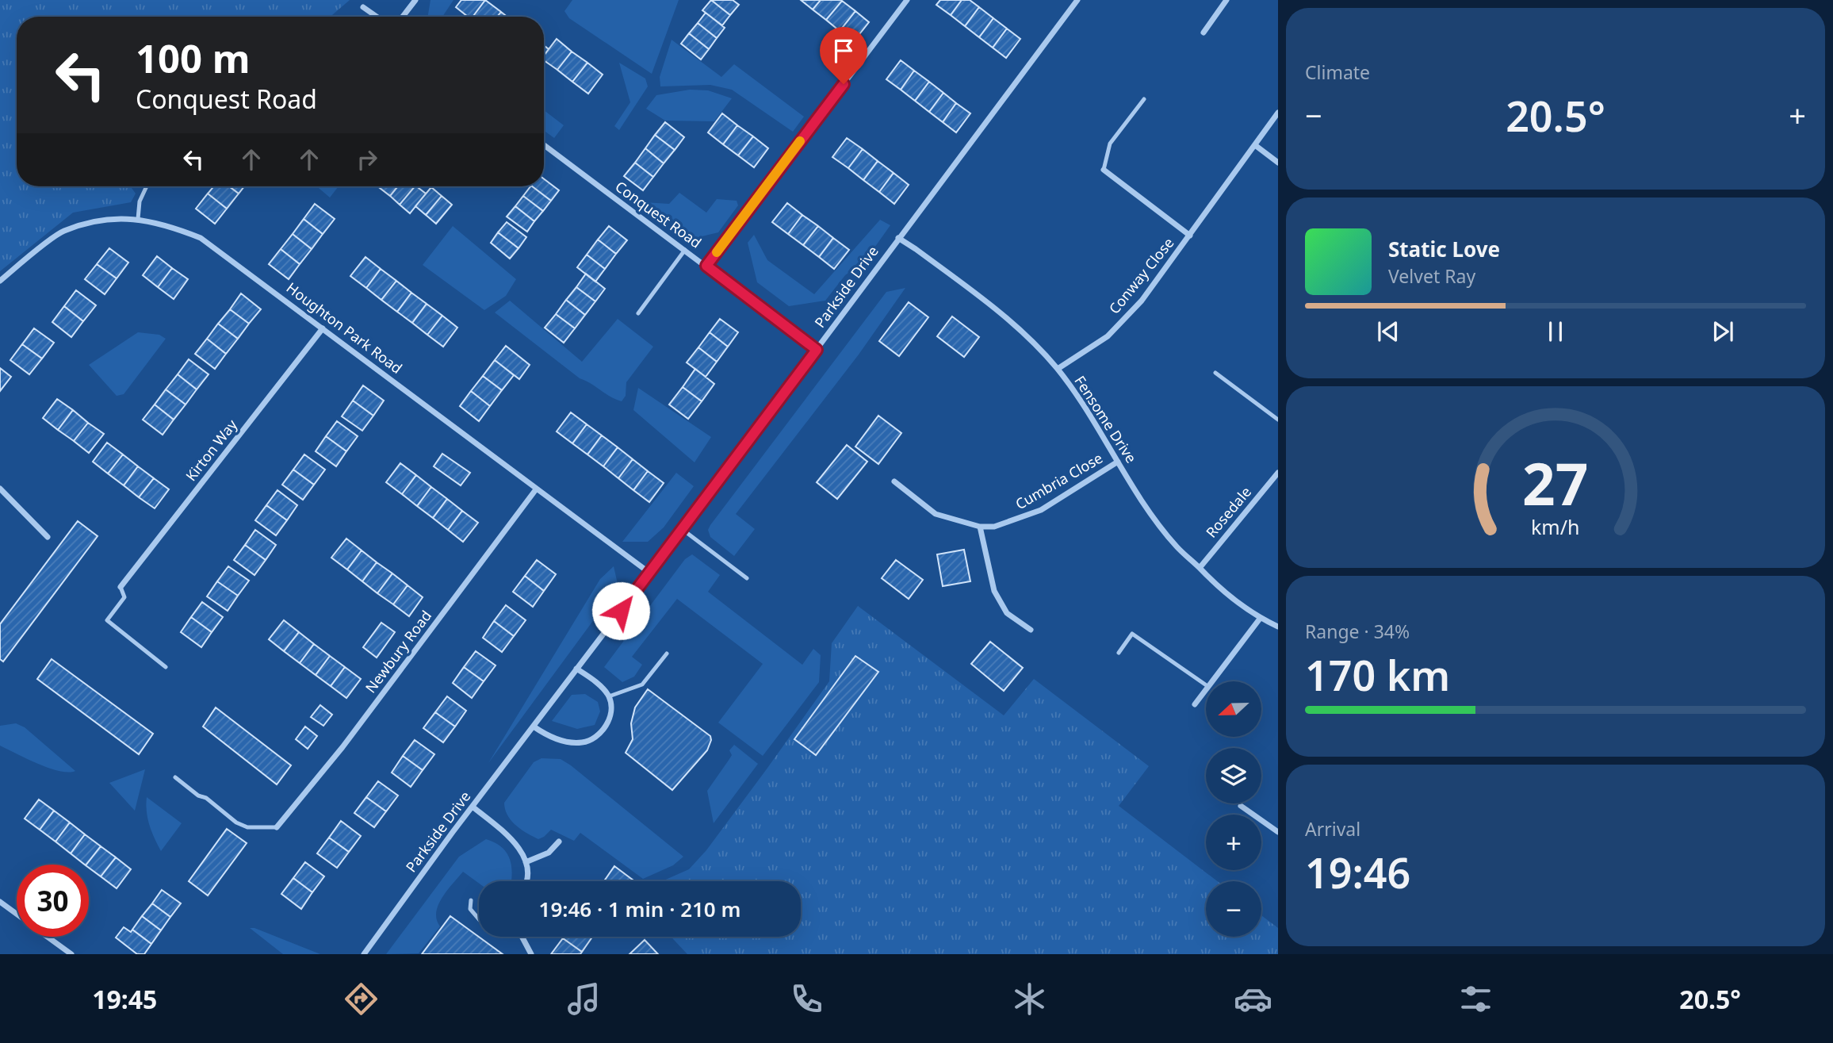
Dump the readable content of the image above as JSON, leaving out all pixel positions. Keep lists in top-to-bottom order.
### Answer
{
  "streets": {
    "street": [
      "Conquest Road",
      "Conway Close",
      "Parkside Drive",
      "Houghton Park Road",
      "Fensome Drive",
      "Kirton Way",
      "Cumbria Close",
      "Rosedale",
      "Newbury Road"
    ]
  },
  "crossings": [
    ["Conquest Road", "Parkside Drive"],
    ["Conway Close", "Fensome Drive"],
    ["Parkside Drive", "Houghton Park Road"],
    ["Parkside Drive", "Fensome Drive"],
    ["Houghton Park Road", "Kirton Way"],
    ["Houghton Park Road", "Newbury Road"],
    ["Fensome Drive", "Cumbria Close"],
    ["Fensome Drive", "Rosedale"]
  ],
  "north": "left",
  "page": {
    "tile": [
      "Climate",
      ["Range · 34%", "170 km"],
      ["Arrival", "19:46"]
    ],
    "turn": ["100 m", "Conquest Road"],
    "heat": ["−", "20.5°", "+"],
    "song": ["Static Love", "Velvet Ray"],
    "map_buttons": ["+", "−"],
    "limit": "30",
    "trip": "19:46 · 1 min · 210 m",
    "tabs": ["19:45", "20.5°"],
    "gauge": ["27", "km/h"]
  }
}
